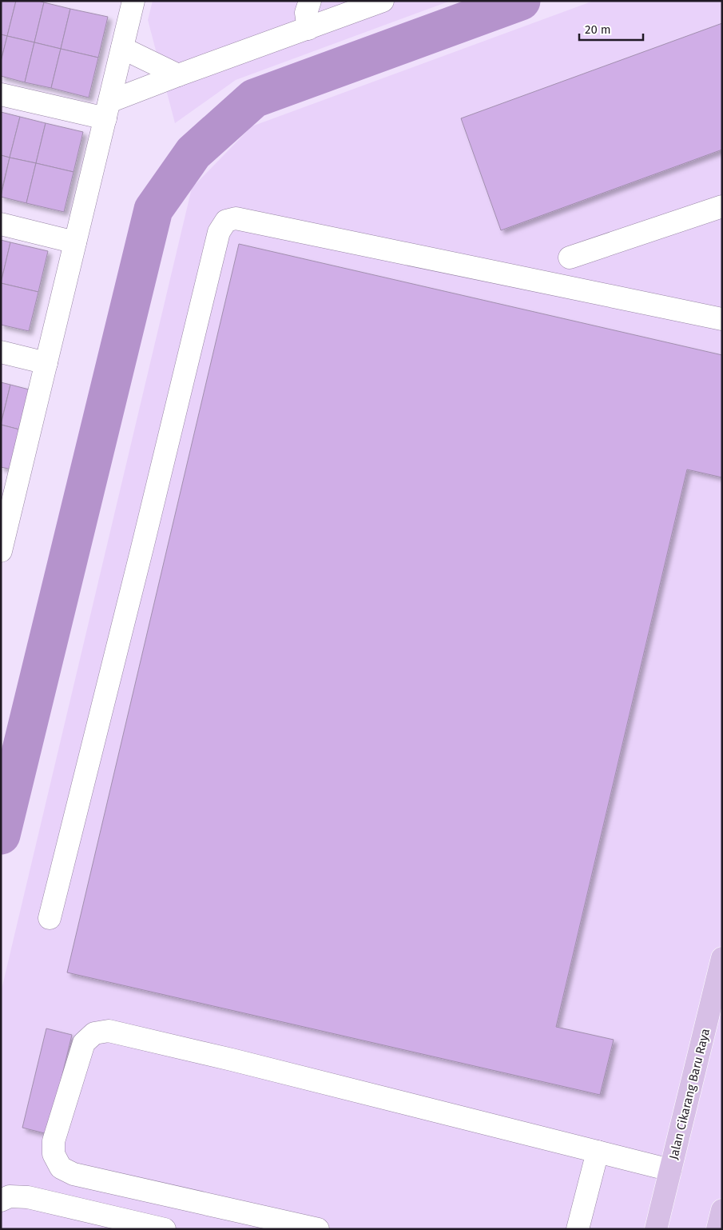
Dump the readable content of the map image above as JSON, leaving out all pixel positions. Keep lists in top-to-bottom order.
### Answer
{
  "streets": {
    "main road": ["Jalan Cikarang Baru Raya"]
  },
  "scale_bar": "20 m"
}
